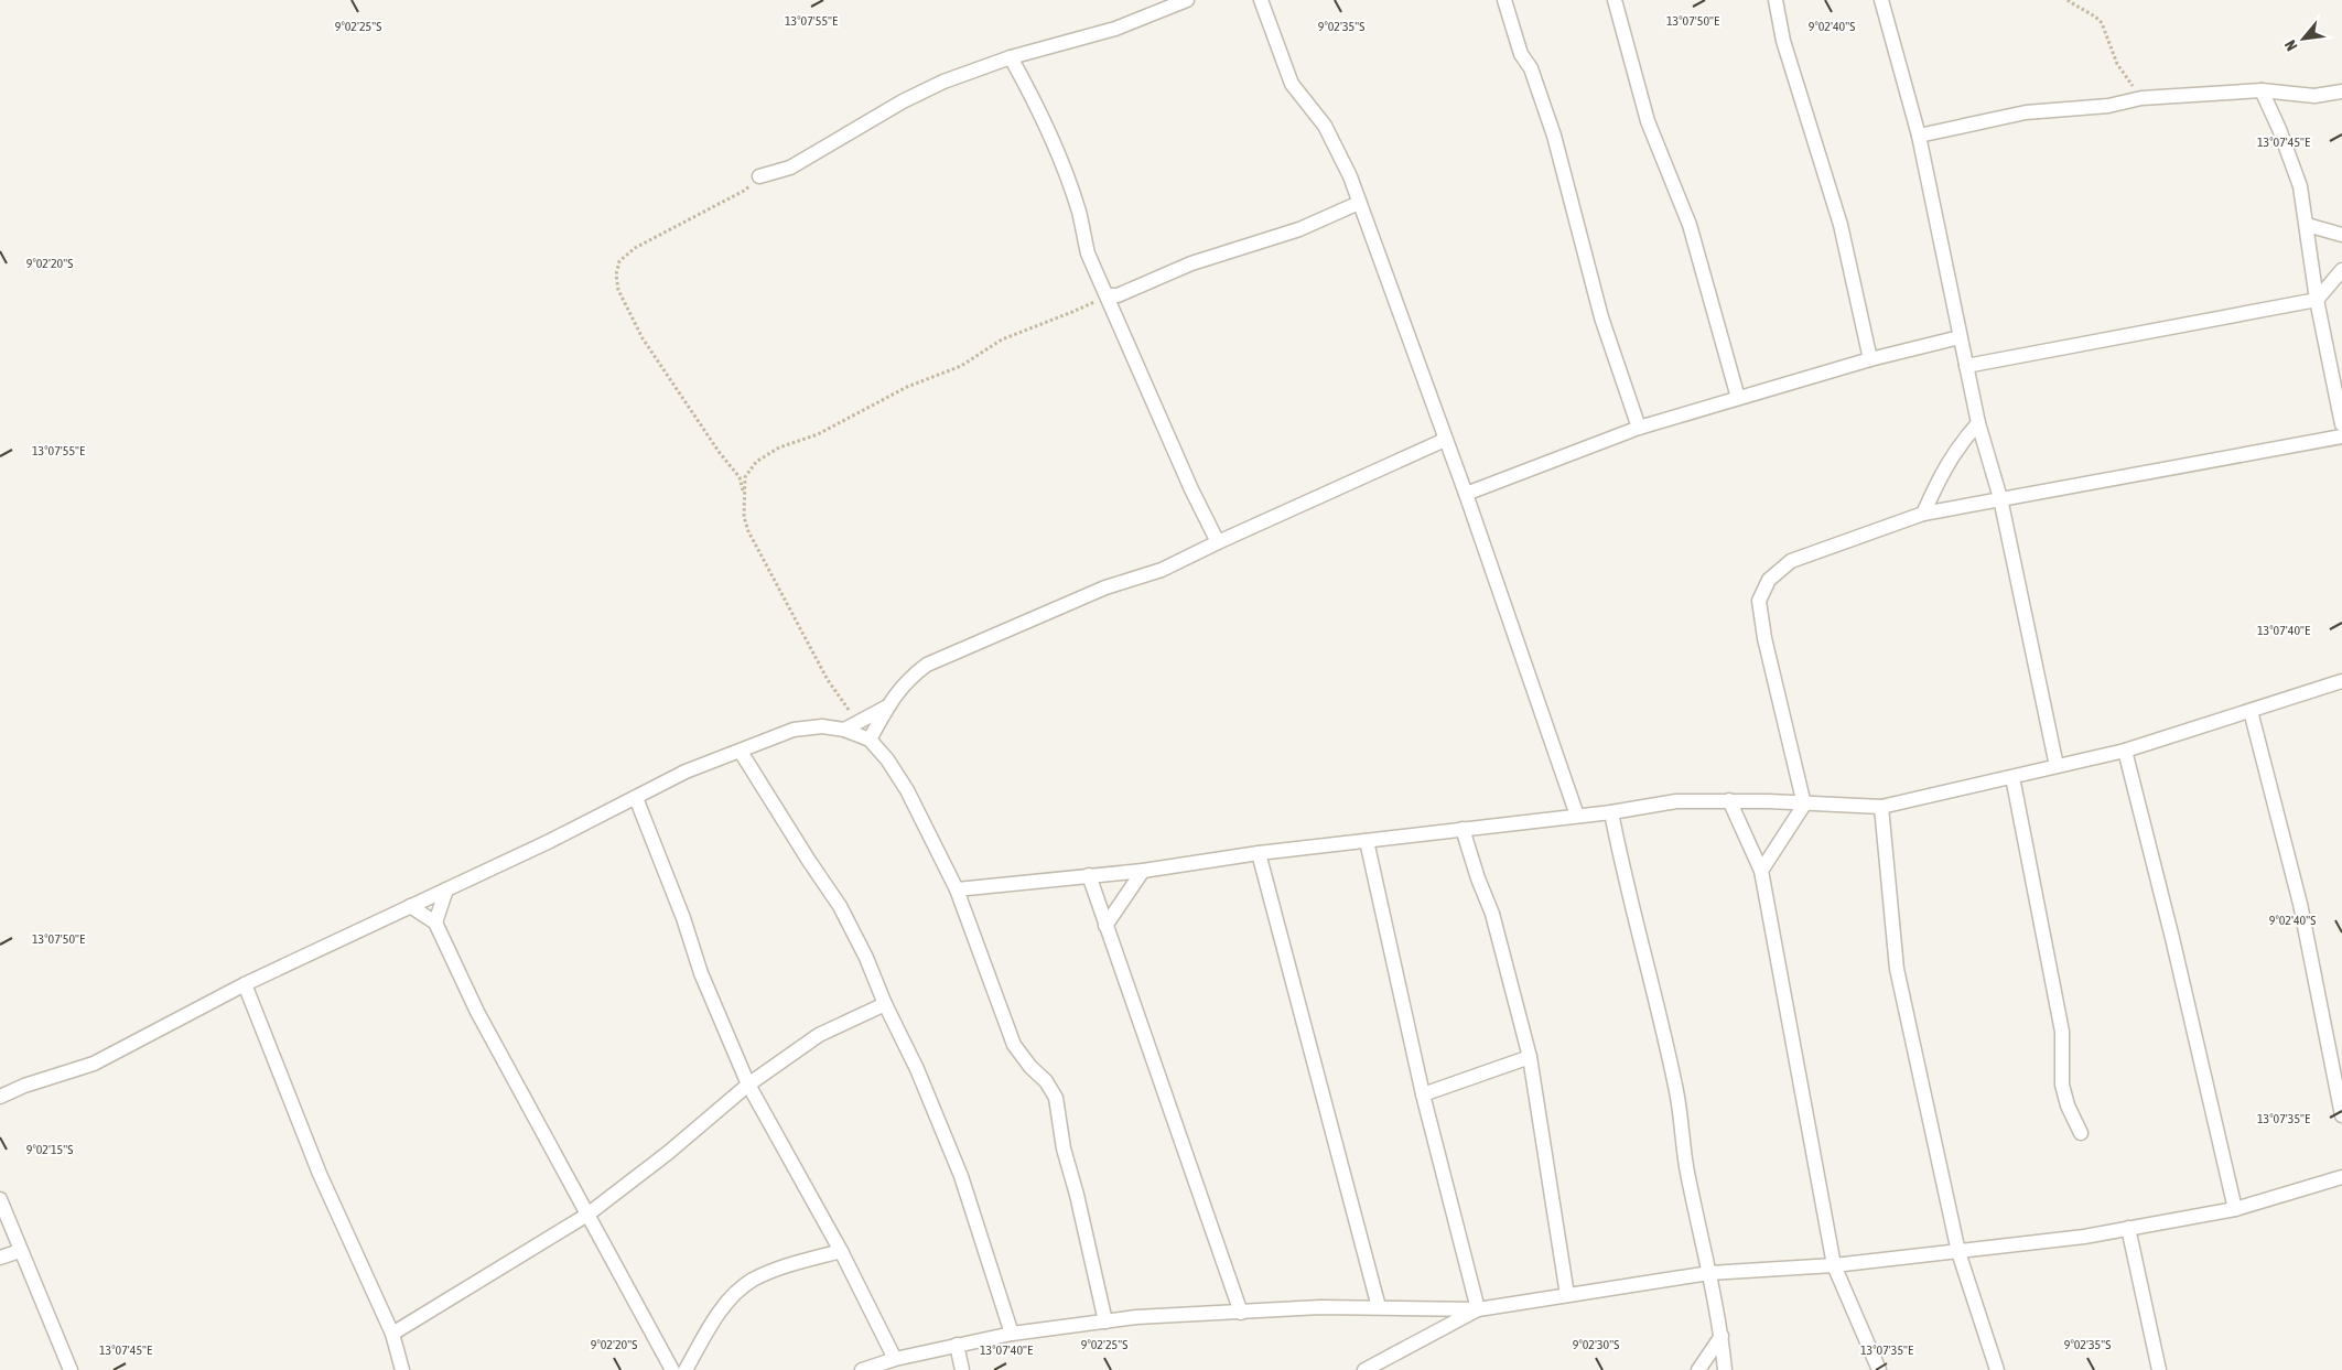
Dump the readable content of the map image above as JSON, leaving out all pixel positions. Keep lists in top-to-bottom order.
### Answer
{
  "north": "bottom left",
  "coordinates": [
    "13°07'50\"E",
    "13°07'55\"E",
    "9°02'25\"S",
    "9°02'35\"S",
    "9°02'40\"S",
    "13°07'45\"E",
    "9°02'20\"S",
    "13°07'40\"E",
    "13°07'35\"E",
    "9°02'15\"S",
    "9°02'30\"S"
  ]
}
